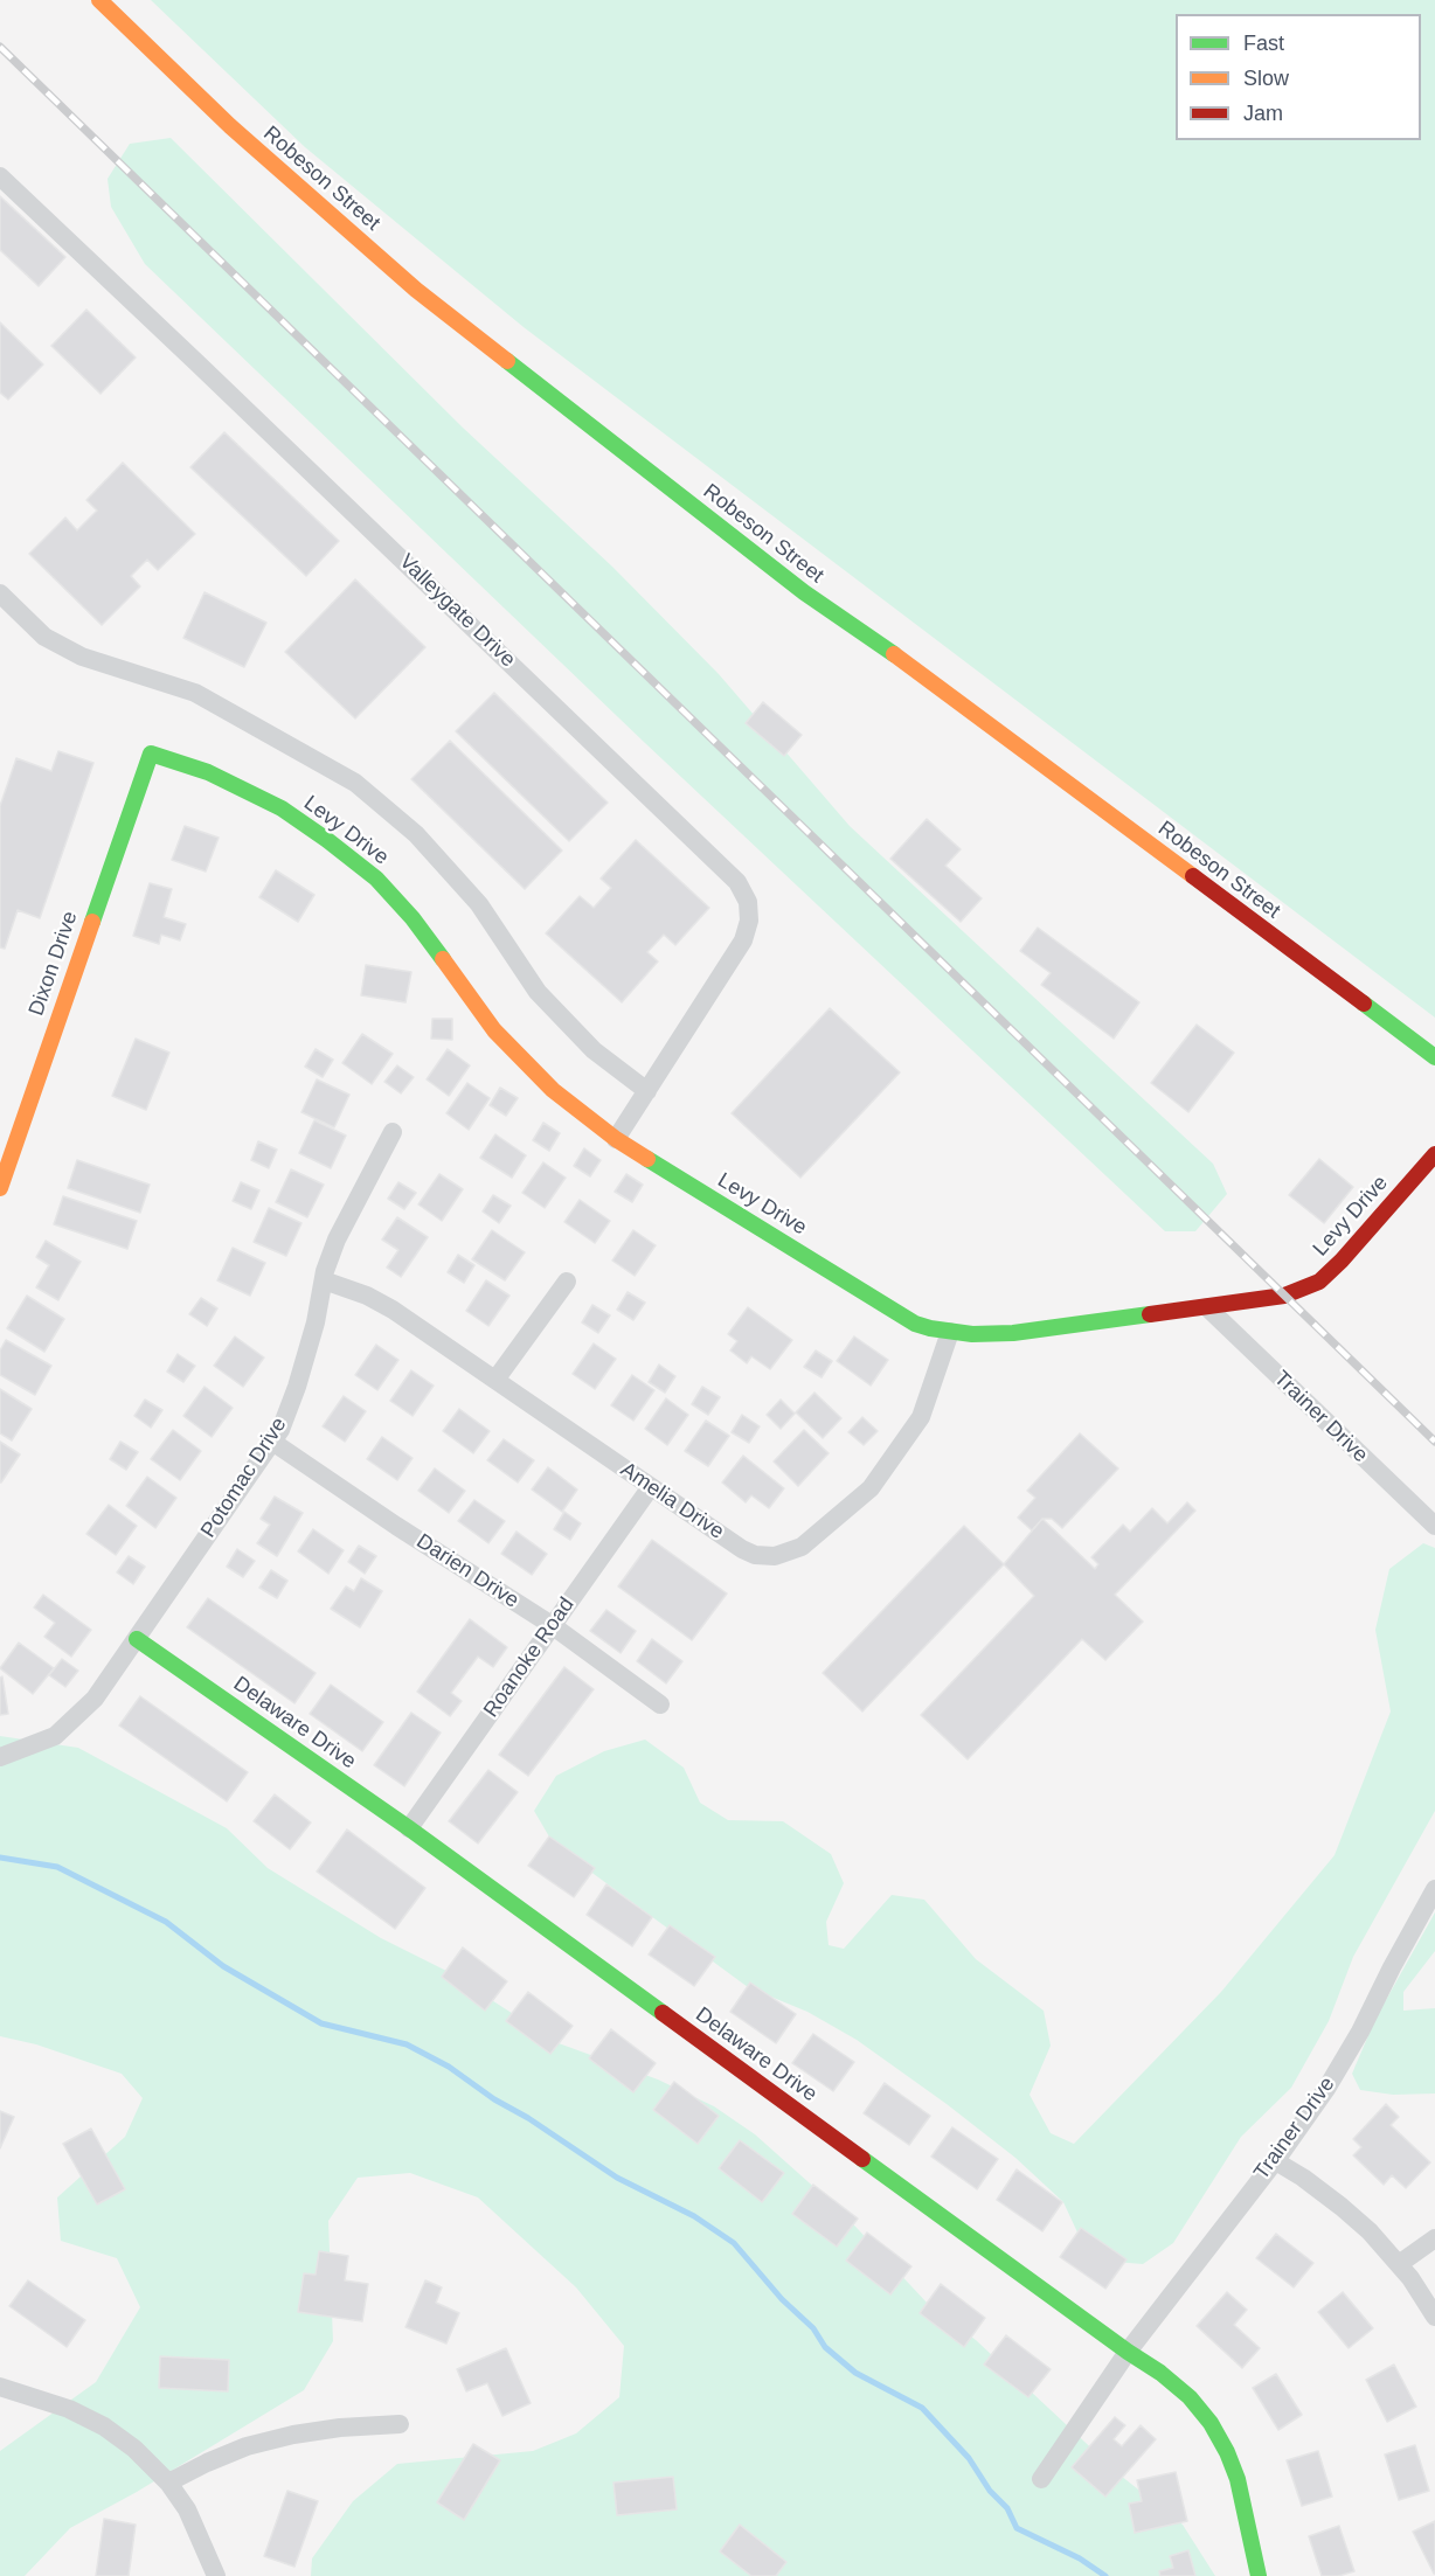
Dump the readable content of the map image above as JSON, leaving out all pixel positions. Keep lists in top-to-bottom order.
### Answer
{
  "streets": {
    "street": [
      "Robeson Street",
      "Valleygate Drive",
      "Levy Drive",
      "Dixon Drive",
      "Trainer Drive",
      "Potomac Drive",
      "Amelia Drive",
      "Darien Drive",
      "Roanoke Road",
      "Delaware Drive"
    ]
  },
  "crossings": [
    ["Valleygate Drive", "Levy Drive"],
    ["Levy Drive", "Dixon Drive"],
    ["Levy Drive", "Trainer Drive"],
    ["Levy Drive", "Amelia Drive"],
    ["Trainer Drive", "Delaware Drive"],
    ["Potomac Drive", "Amelia Drive"],
    ["Potomac Drive", "Darien Drive"],
    ["Potomac Drive", "Delaware Drive"],
    ["Amelia Drive", "Roanoke Road"],
    ["Darien Drive", "Roanoke Road"],
    ["Roanoke Road", "Delaware Drive"]
  ],
  "legend": ["Fast", "Slow", "Jam"]
}
